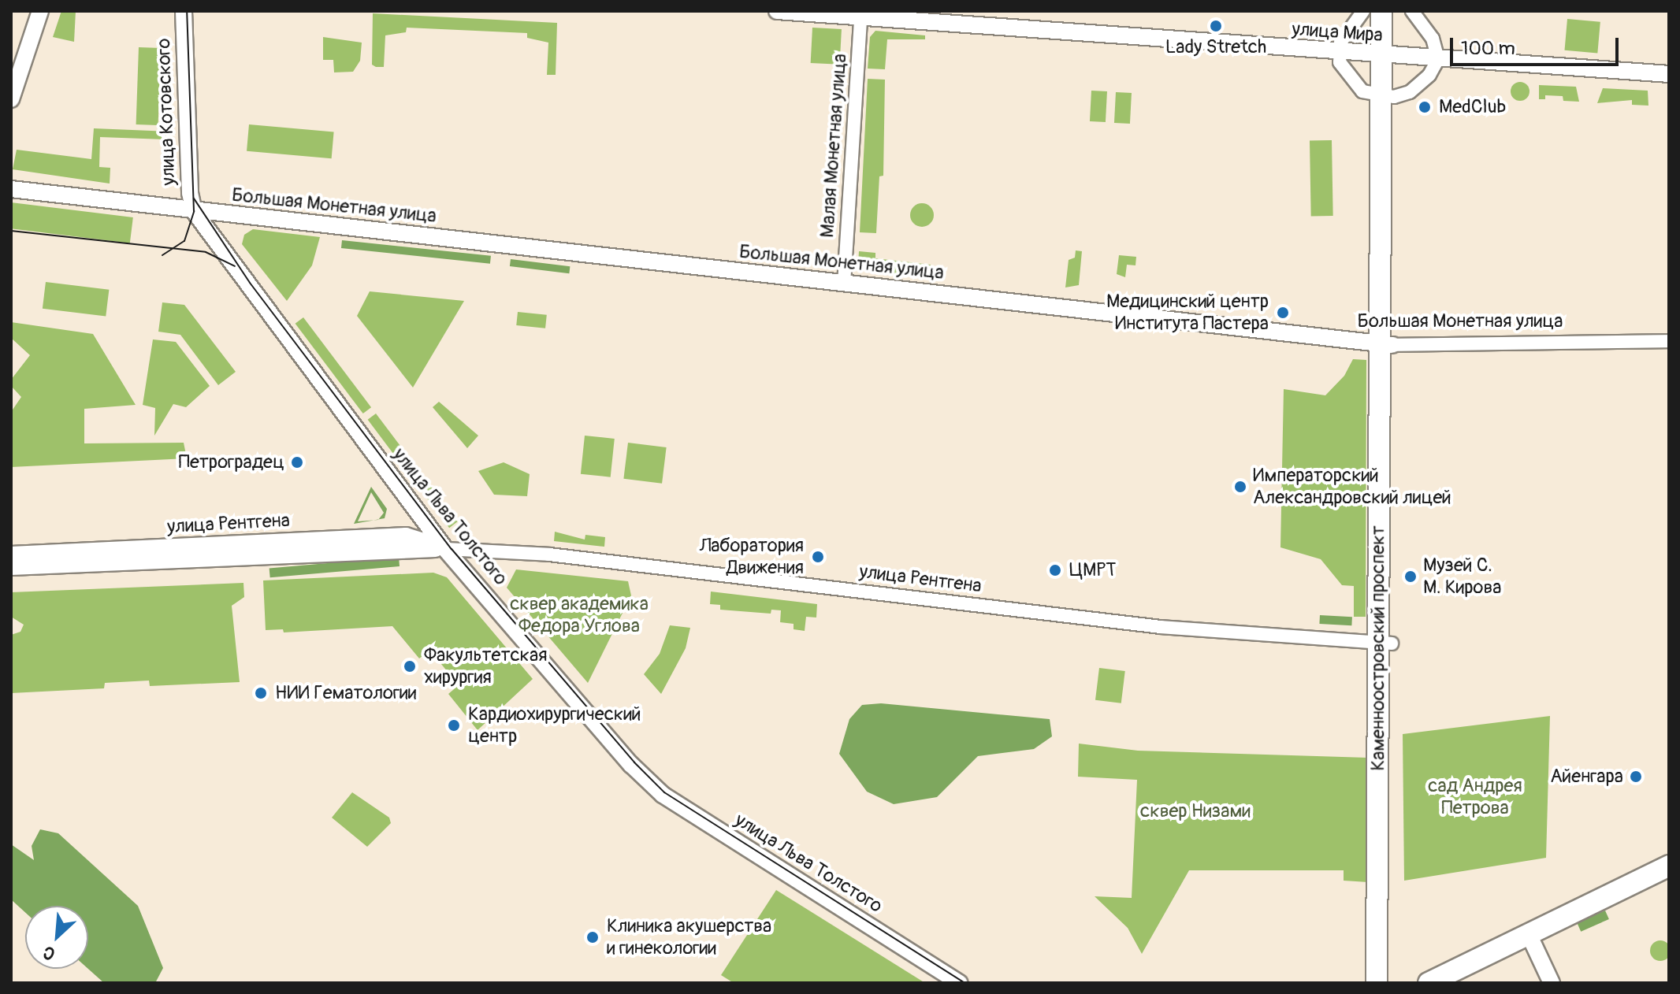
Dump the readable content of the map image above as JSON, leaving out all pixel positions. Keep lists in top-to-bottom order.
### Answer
{
  "streets": {
    "main road": ["Каменноостровский проспект"],
    "street": [
      "улица Мира",
      "улица Котовского",
      "Малая Монетная улица",
      "Большая Монетная улица",
      "улица Льва Толстого",
      "улица Рентгена"
    ]
  },
  "crossings": [
    ["улица Мира", "Малая Монетная улица"],
    ["улица Мира", "Каменноостровский проспект"],
    ["улица Котовского", "Большая Монетная улица"],
    ["улица Котовского", "улица Льва Толстого"],
    ["Малая Монетная улица", "Большая Монетная улица"],
    ["Большая Монетная улица", "улица Льва Толстого"],
    ["Большая Монетная улица", "Каменноостровский проспект"],
    ["улица Льва Толстого", "улица Рентгена"],
    ["улица Рентгена", "Каменноостровский проспект"]
  ],
  "parks": ["сквер академика Федора Углова", "сад Андрея Петрова", "сквер Низами"],
  "places": [
    "Lady Stretch",
    "MedClub",
    "Медицинский центр Института Пастера",
    "Петроградец",
    "Императорский Александровский лицей",
    "Лаборатория Движения",
    "ЦМРТ",
    "Музей С. М. Кирова",
    "Факультетская хирургия",
    "НИИ Гематологии",
    "Кардиохирургический центр",
    "Айенгара",
    "Клиника акушерства и гинекологии"
  ],
  "scale_bar": "100 m",
  "north": "bottom left"
}
